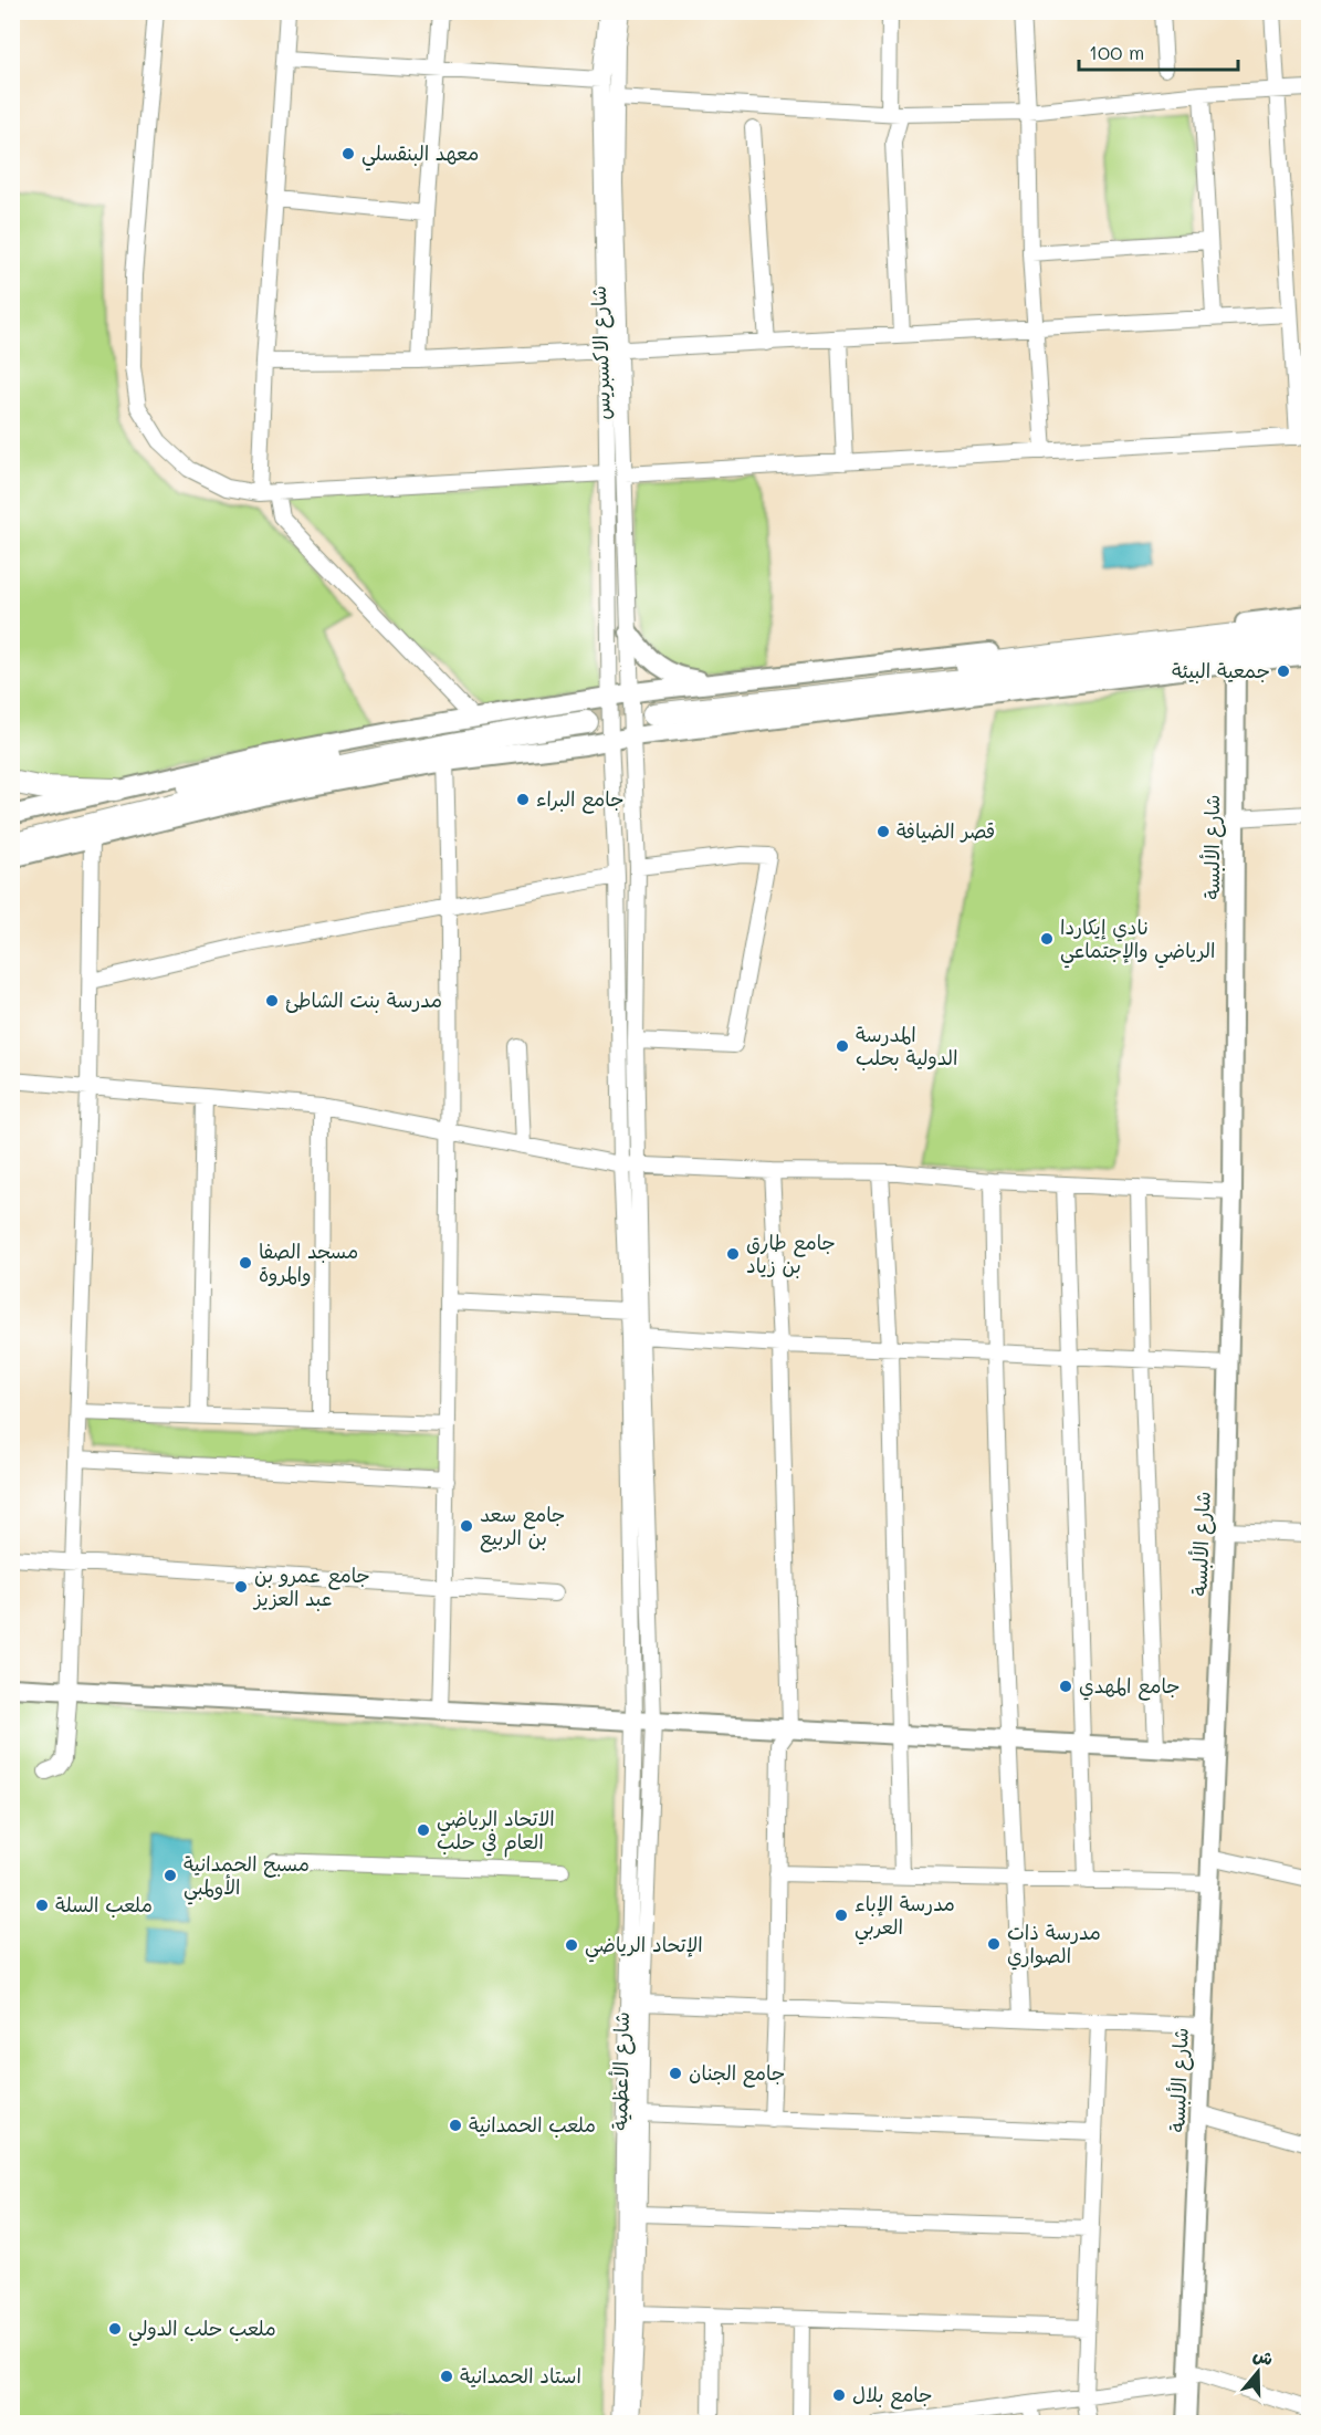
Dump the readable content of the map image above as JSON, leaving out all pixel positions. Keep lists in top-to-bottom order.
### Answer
{
  "streets": {
    "main road": ["شارع الألبسة"],
    "street": ["شارع الاكسبريس", "شارع الأعظمية"]
  },
  "crossings": [
    ["شارع الاكسبريس", "شارع الأعظمية"]
  ],
  "places": [
    "معهد البنقسلي",
    "جمعية البيئة",
    "جامع البراء",
    "قصر الضيافة",
    "نادي إيكاردا الرياضي والإجتماعي",
    "مدرسة بنت الشاطئ",
    "المدرسة الدولية بحلب",
    "جامع طارق بن زياد",
    "مسجد الصفا والمروة",
    "جامع سعد بن الربيع",
    "جامع عمرو بن عبد العزيز",
    "جامع المهدي",
    "الاتحاد الرياضي العام في حلب",
    "مسبح الحمدانية الأولمبي",
    "ملعب السلة",
    "مدرسة الإباء العربي",
    "مدرسة ذات الصواري",
    "الإتحاد الرياضي",
    "جامع الجنان",
    "ملعب الحمدانية",
    "ملعب حلب الدولي",
    "استاد الحمدانية",
    "جامع بلال"
  ],
  "scale_bar": "100 m",
  "north": "top"
}
